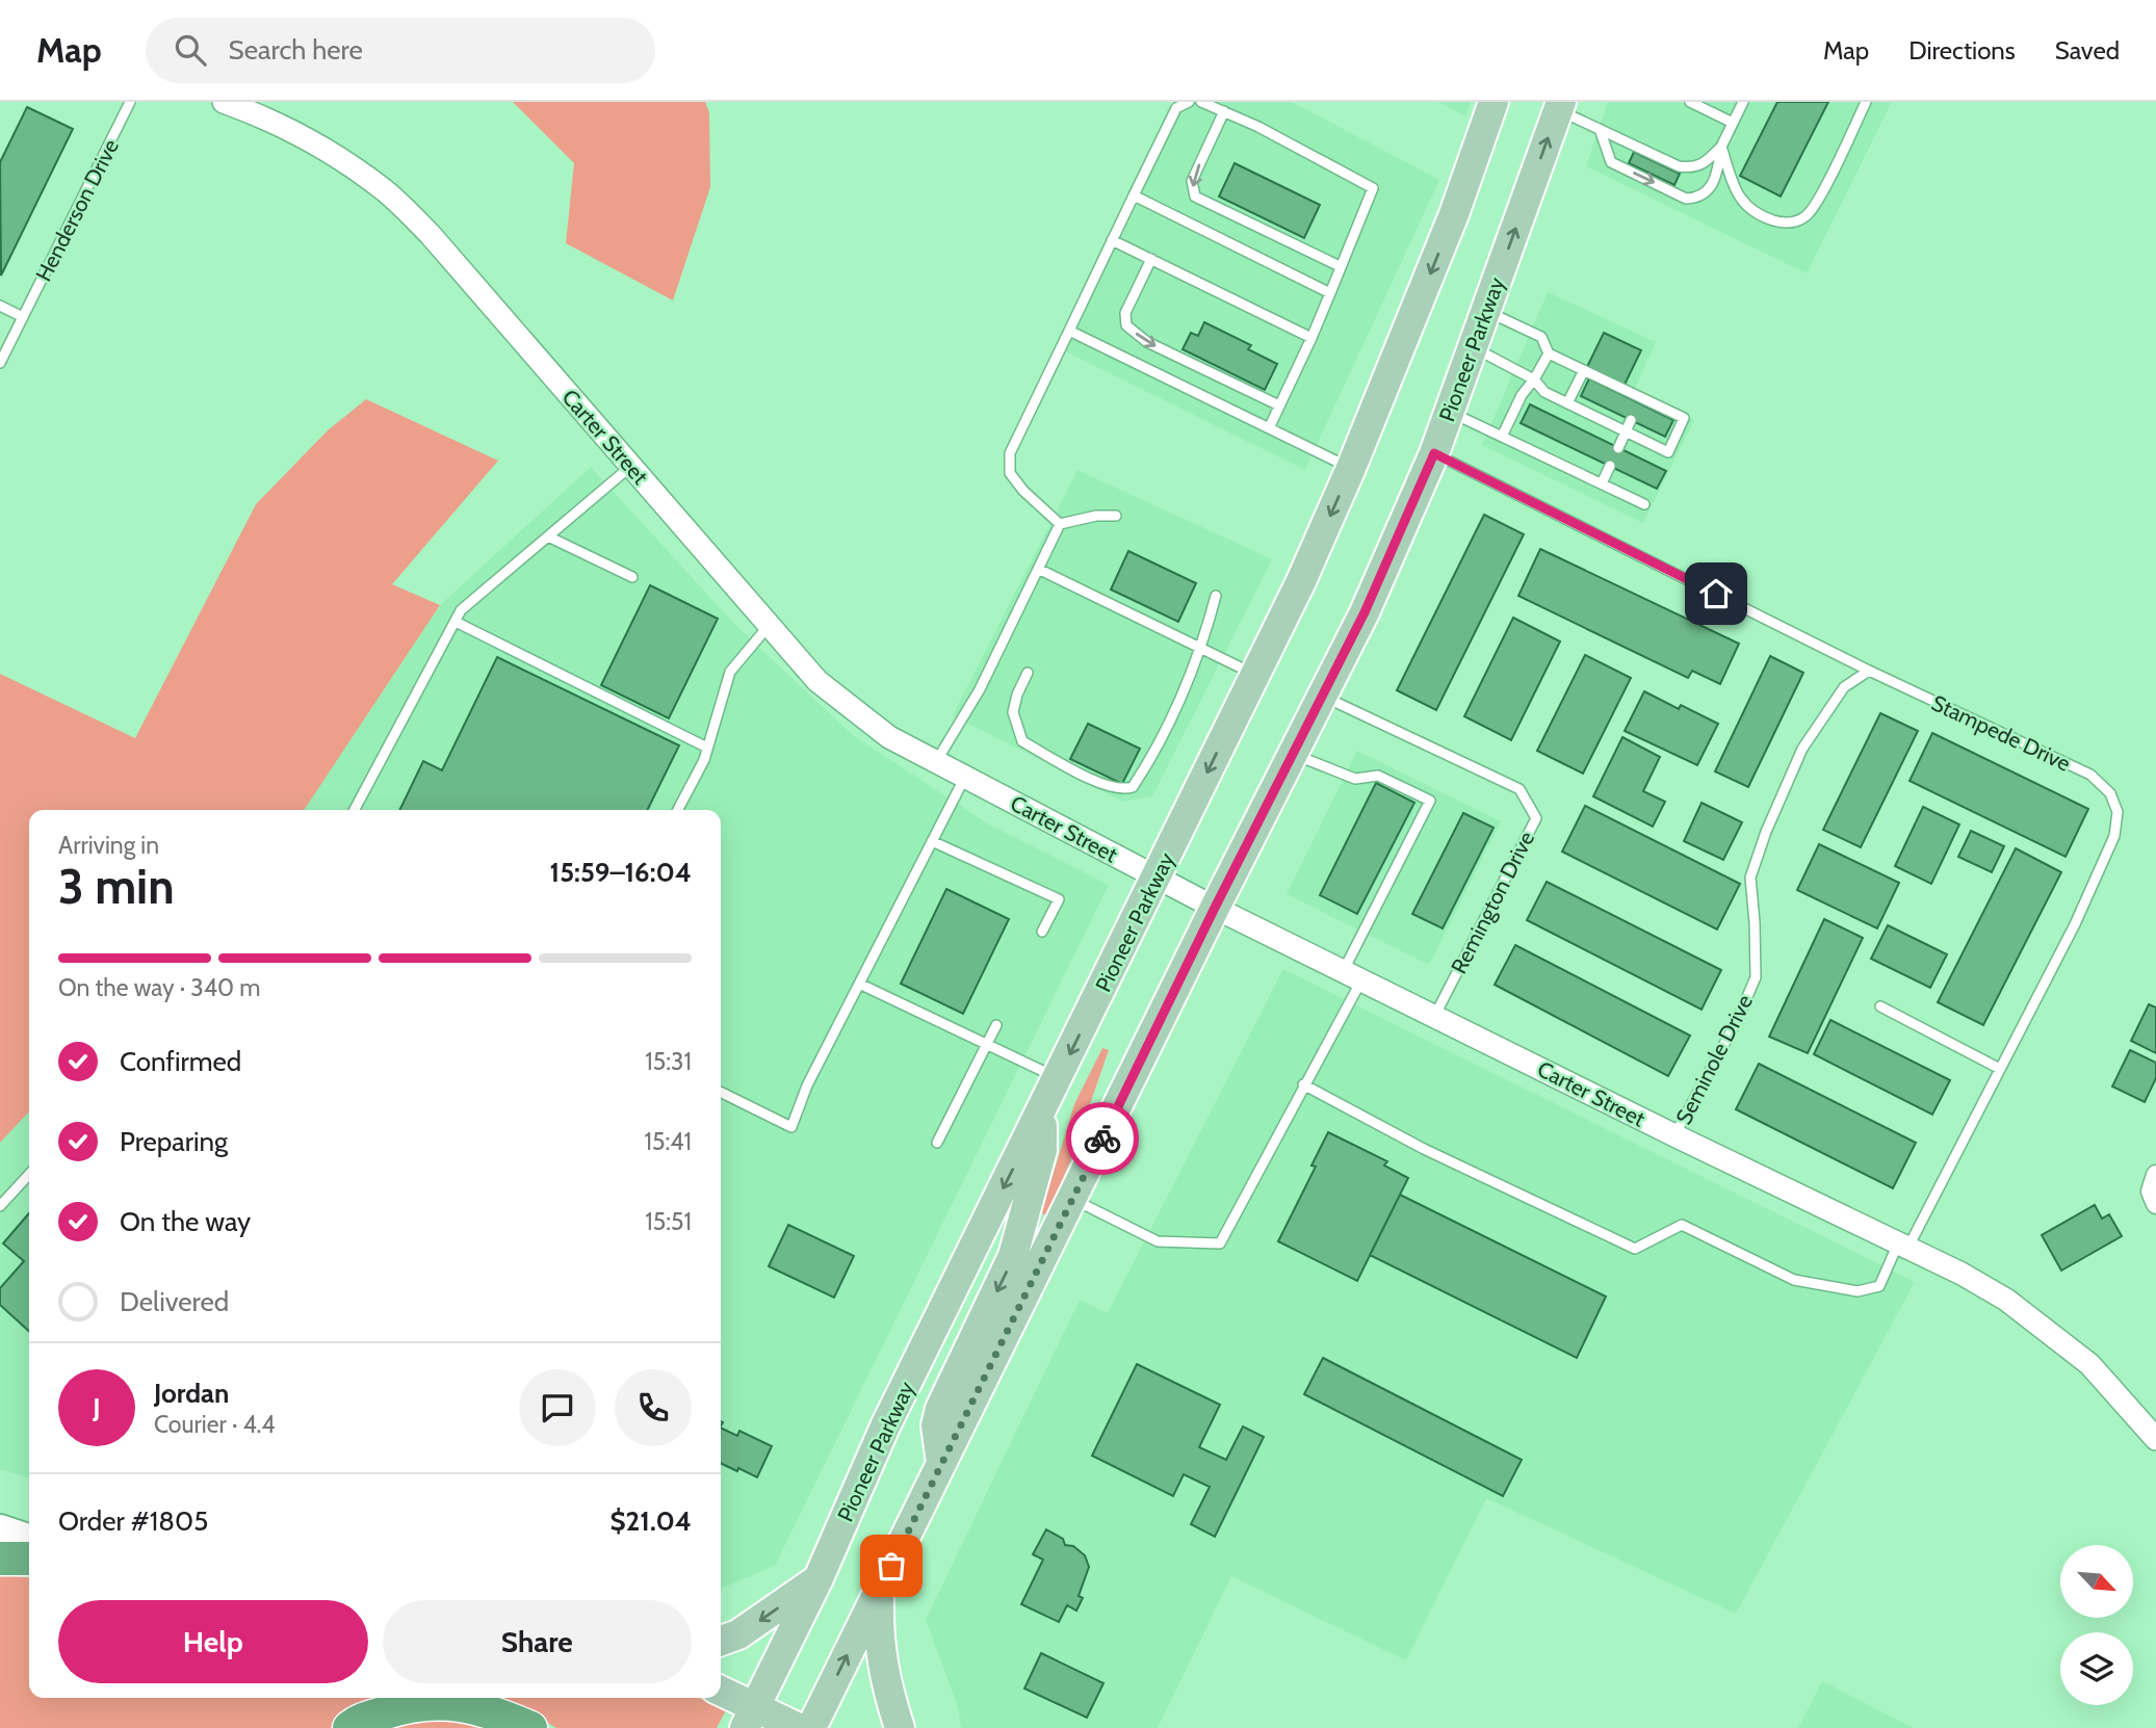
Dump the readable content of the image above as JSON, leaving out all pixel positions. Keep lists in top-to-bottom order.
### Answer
{
  "streets": {
    "main road": ["Pioneer Parkway"],
    "street": ["Carter Street"],
    "lane": [
      "Henderson Drive",
      "Stampede Drive",
      "Remington Drive",
      "Seminole Drive"
    ]
  },
  "crossings": [
    ["Pioneer Parkway", "Carter Street"],
    ["Pioneer Parkway", "Stampede Drive"],
    ["Pioneer Parkway", "Remington Drive"],
    ["Carter Street", "Stampede Drive"],
    ["Carter Street", "Remington Drive"],
    ["Carter Street", "Seminole Drive"],
    ["Stampede Drive", "Seminole Drive"]
  ],
  "north": "bottom right",
  "page": {
    "header": "Map",
    "search": "Search here",
    "nav": ["Map", "Directions", "Saved"],
    "heading": ["3 min", "Arriving in", "15:59–16:04"],
    "panel": [
      "Jordan",
      "Courier · 4.4",
      "Order #1805",
      "$21.04"
    ],
    "bar": "On the way · 340 m",
    "list": [
      ["Confirmed", "15:31"],
      ["Preparing", "15:41"],
      ["On the way", "15:51"],
      "Delivered"
    ],
    "round": "J",
    "buttons": ["Help", "Share"]
  }
}
